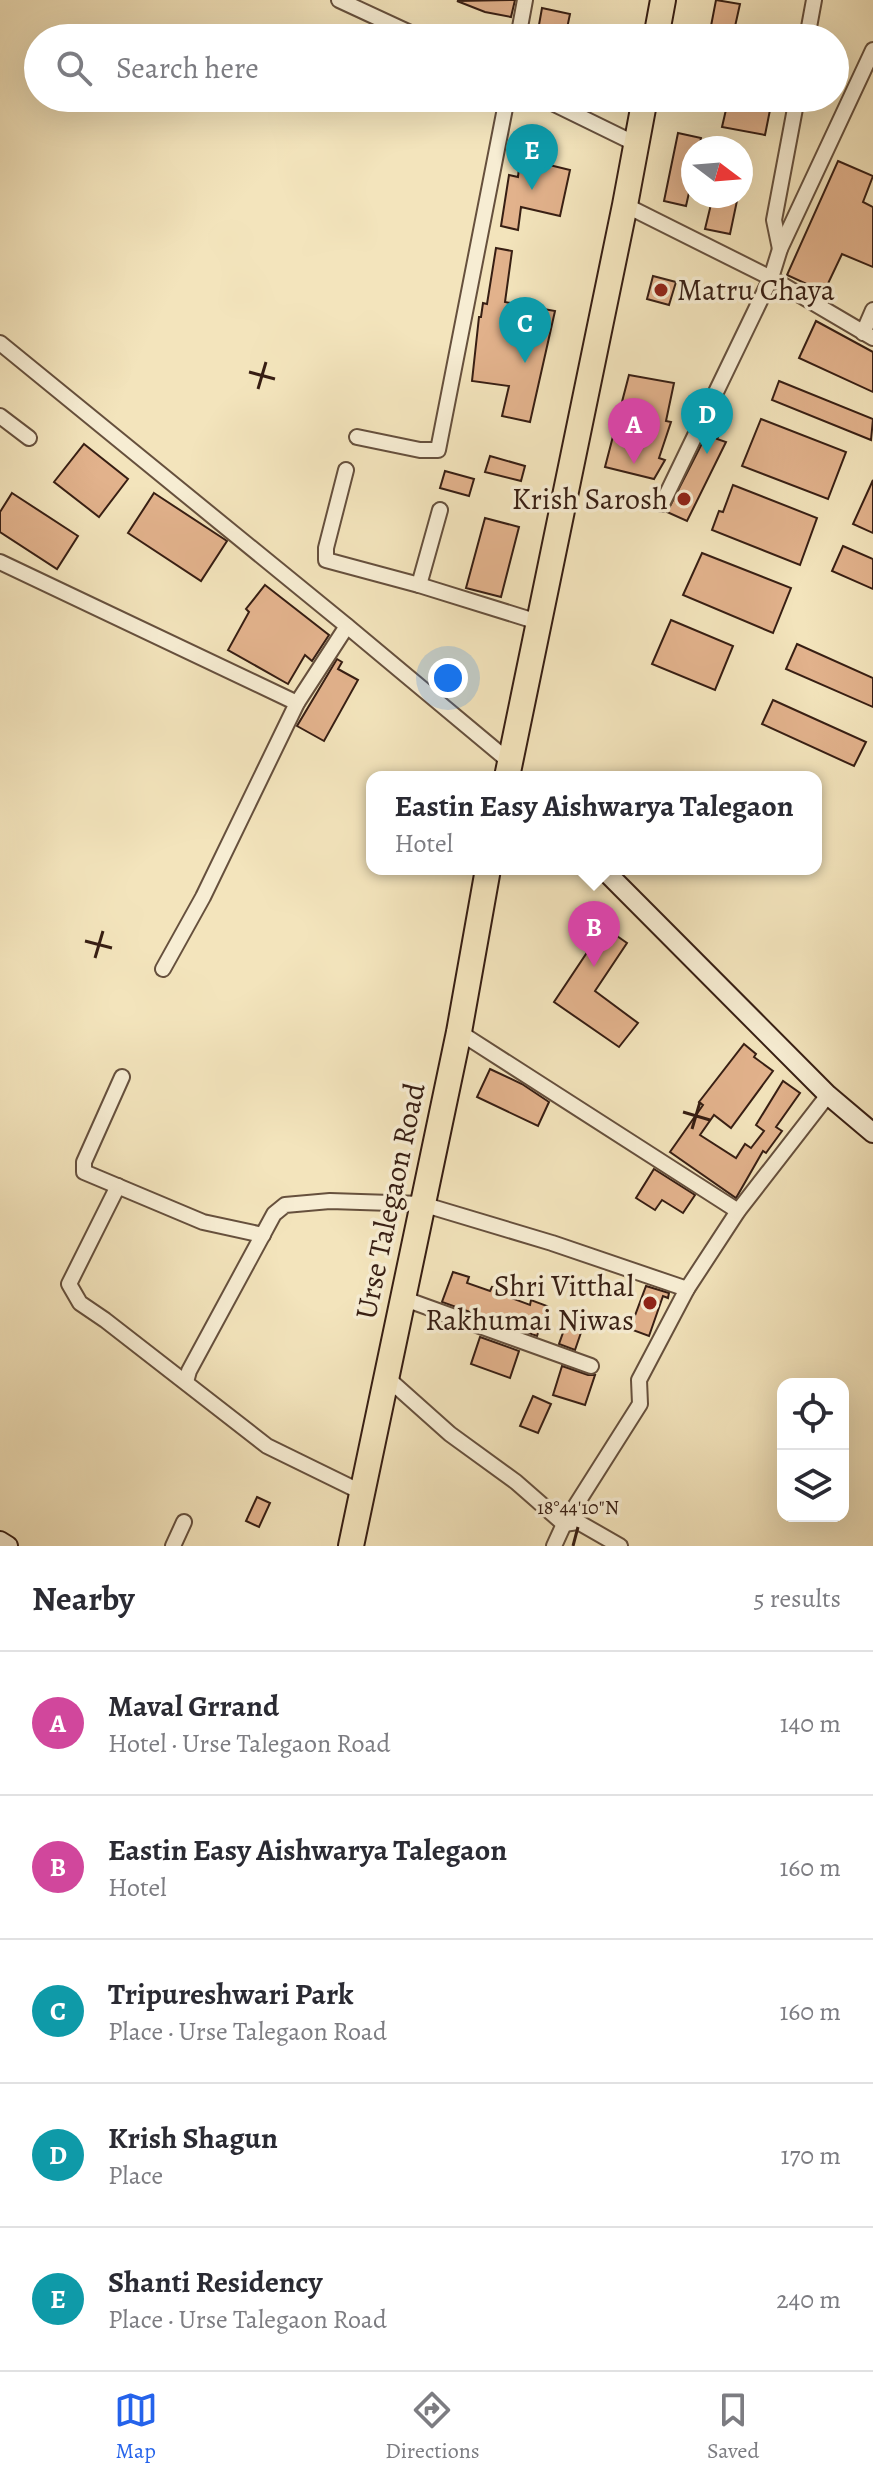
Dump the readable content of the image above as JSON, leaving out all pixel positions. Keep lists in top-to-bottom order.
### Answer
{
  "streets": {
    "highway": ["Urse Talegaon Road"]
  },
  "places": ["Matru Chaya", "Krish Sarosh", "Shri Vitthal Rakhumai Niwas"],
  "north": "right",
  "page": {
    "search": "Search here",
    "pins": [
      "E",
      "C",
      "D",
      "A",
      "B"
    ],
    "popup": ["Eastin Easy Aishwarya Talegaon", "Hotel"],
    "heading": ["Nearby", "5 results"],
    "list": [
      {
        "mark": "A",
        "name": "Maval Grrand",
        "note": "Hotel · Urse Talegaon Road",
        "value": "140 m"
      },
      {
        "mark": "B",
        "name": "Eastin Easy Aishwarya Talegaon",
        "note": "Hotel",
        "value": "160 m"
      },
      {
        "mark": "C",
        "name": "Tripureshwari Park",
        "note": "Place · Urse Talegaon Road",
        "value": "160 m"
      },
      {
        "mark": "D",
        "name": "Krish Shagun",
        "note": "Place",
        "value": "170 m"
      },
      {
        "mark": "E",
        "name": "Shanti Residency",
        "note": "Place · Urse Talegaon Road",
        "value": "240 m"
      }
    ],
    "nav": ["Map", "Directions", "Saved"]
  },
  "coordinates": ["18°44'10\"N"]
}
